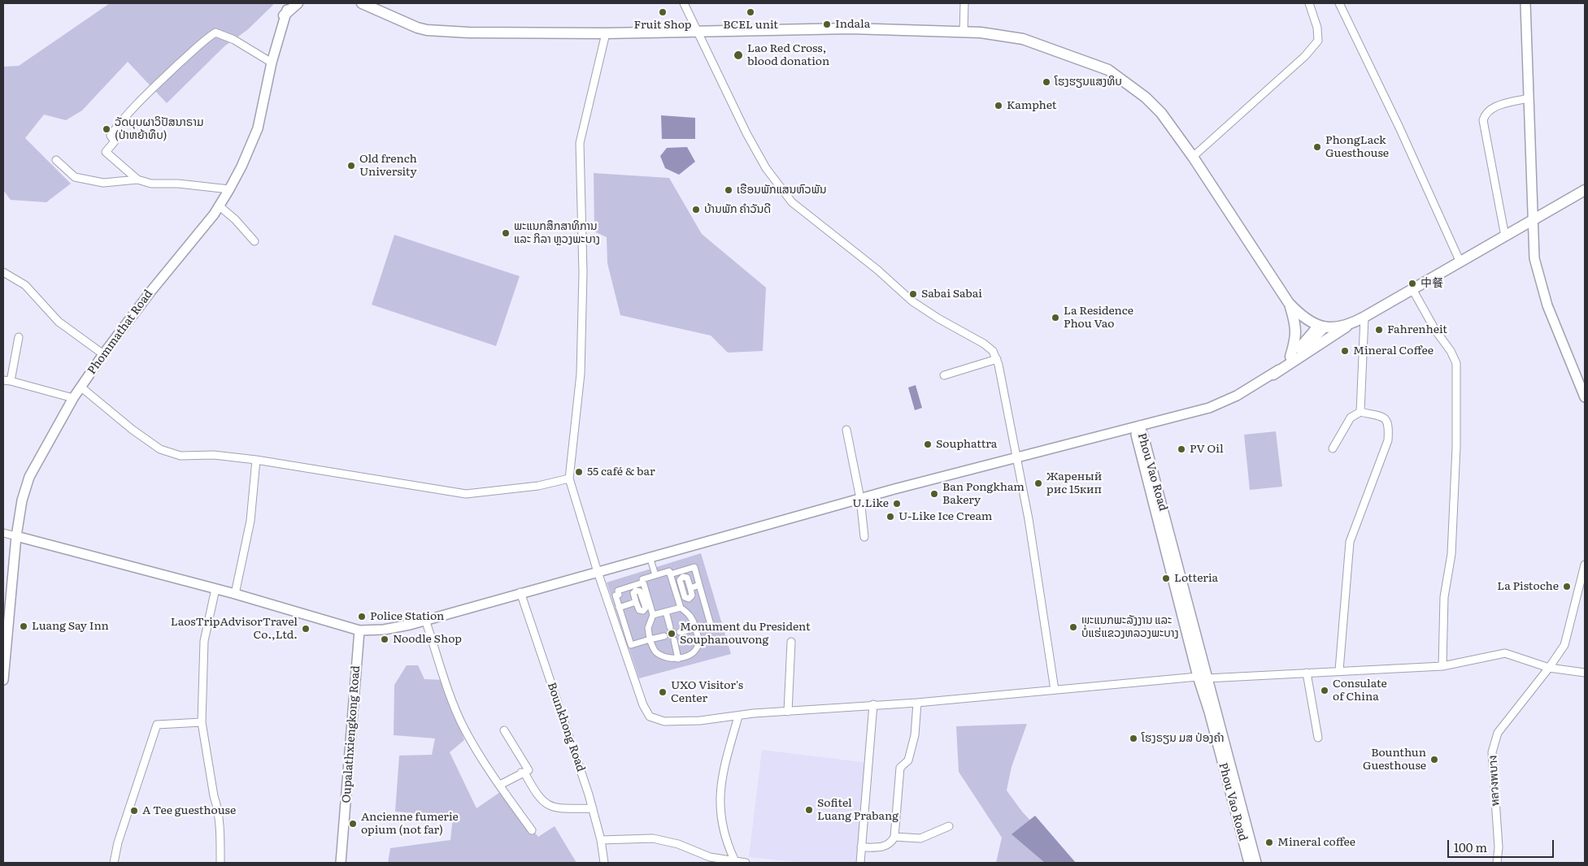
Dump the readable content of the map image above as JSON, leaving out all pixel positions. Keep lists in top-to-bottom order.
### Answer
{
  "streets": {
    "street": [
      "Phommathat Road",
      "Phou Vao Road",
      "Bounkhong Road",
      "Oupalathxiengkong Road",
      "หลวงพบาง"
    ]
  },
  "places": [
    "Fruit Shop",
    "BCEL unit",
    "Indala",
    "Lao Red Cross, blood donation",
    "ໂຮງຮຽນແສງທິບ",
    "Kamphet",
    "ວັດບຸບຜາວິປັສນາຣາມ (ປ່າຫຍ້າທຶບ)",
    "PhongLack Guesthouse",
    "Old french University",
    "ເຮືອນພັກແສນຫົວພັນ",
    "ບ້ານພັກ ຄໍາວັນດີ",
    "ພະແນກສຶກສາທິການ ແລະ ກິລາ ຫຼວງພະບາງ",
    "中餐",
    "Sabai Sabai",
    "La Residence Phou Vao",
    "Fahrenheit",
    "Mineral Coffee",
    "Souphattra",
    "PV Oil",
    "55 café & bar",
    "Жареный рис 15кип",
    "Ban Pongkham Bakery",
    "U.Like",
    "U-Like Ice Cream",
    "Lotteria",
    "La Pistoche",
    "Police Station",
    "Luang Say Inn",
    "ພະແນກພະລັງງານ ແລະ ບໍ່ແຮ່ແຂວງຫລວງພະບາງ",
    "LaosTripAdvisorTravel Co.,Ltd.",
    "Monument du President Souphanouvong",
    "Noodle Shop",
    "Consulate of China",
    "UXO Visitor's Center",
    "ໂຮງຣຽນ ມສ ປ່ອງຄຳ",
    "Bounthun Guesthouse",
    "Sofitel Luang Prabang",
    "A Tee guesthouse",
    "Ancienne fumerie opium (not far)",
    "Mineral coffee"
  ],
  "scale_bar": "100 m"
}
